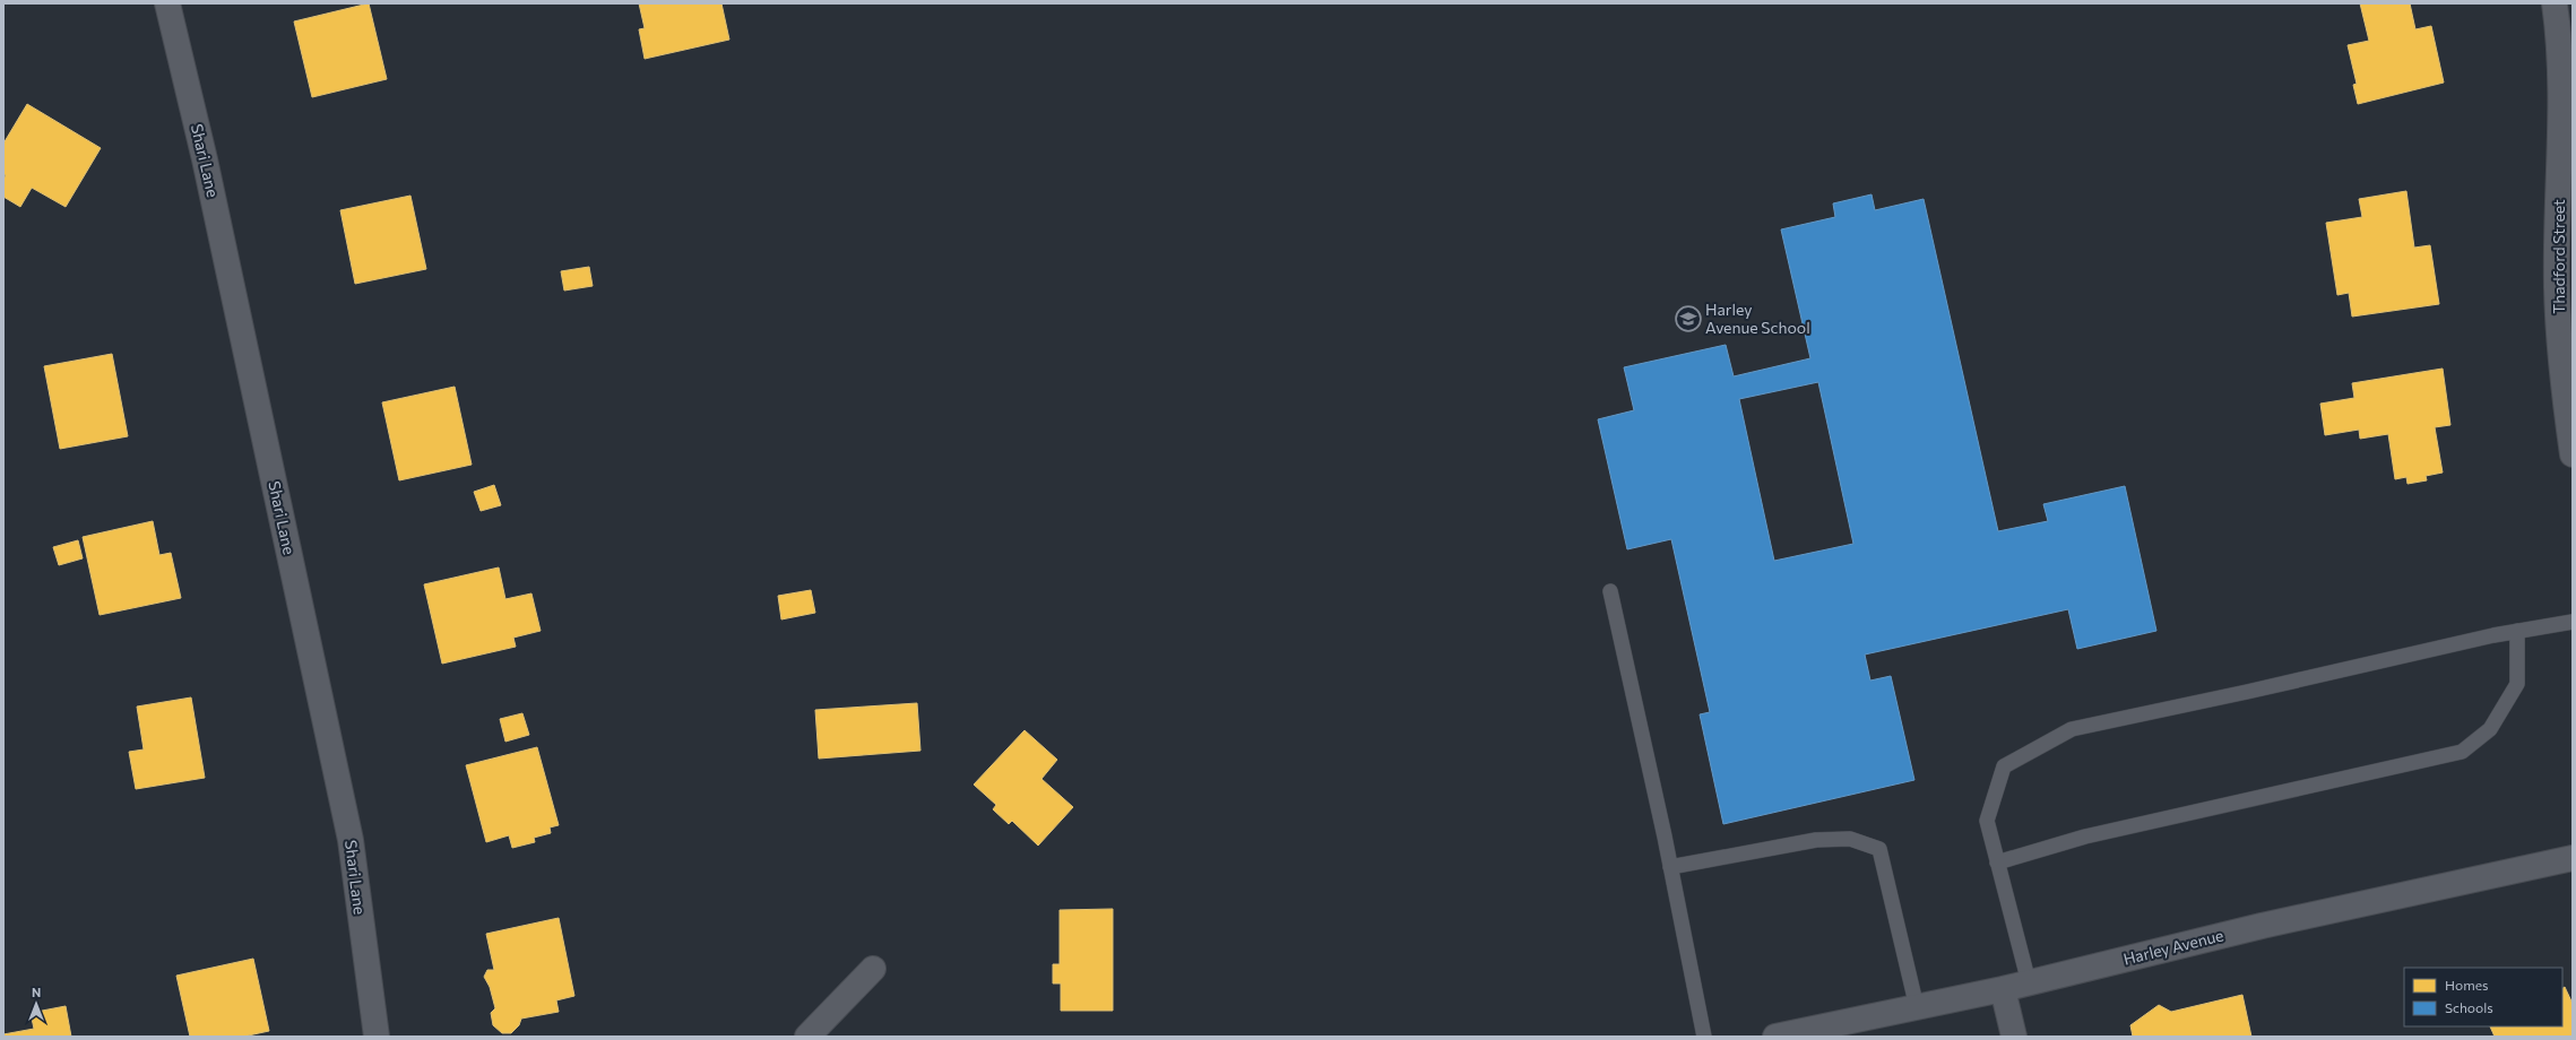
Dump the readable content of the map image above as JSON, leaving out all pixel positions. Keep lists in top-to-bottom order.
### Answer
{
  "streets": {
    "street": ["Shari Lane", "Thadford Street", "Harley Avenue"]
  },
  "places": {
    "school or university": ["Harley Avenue School"]
  },
  "legend": ["Homes", "Schools"],
  "north": "top"
}
